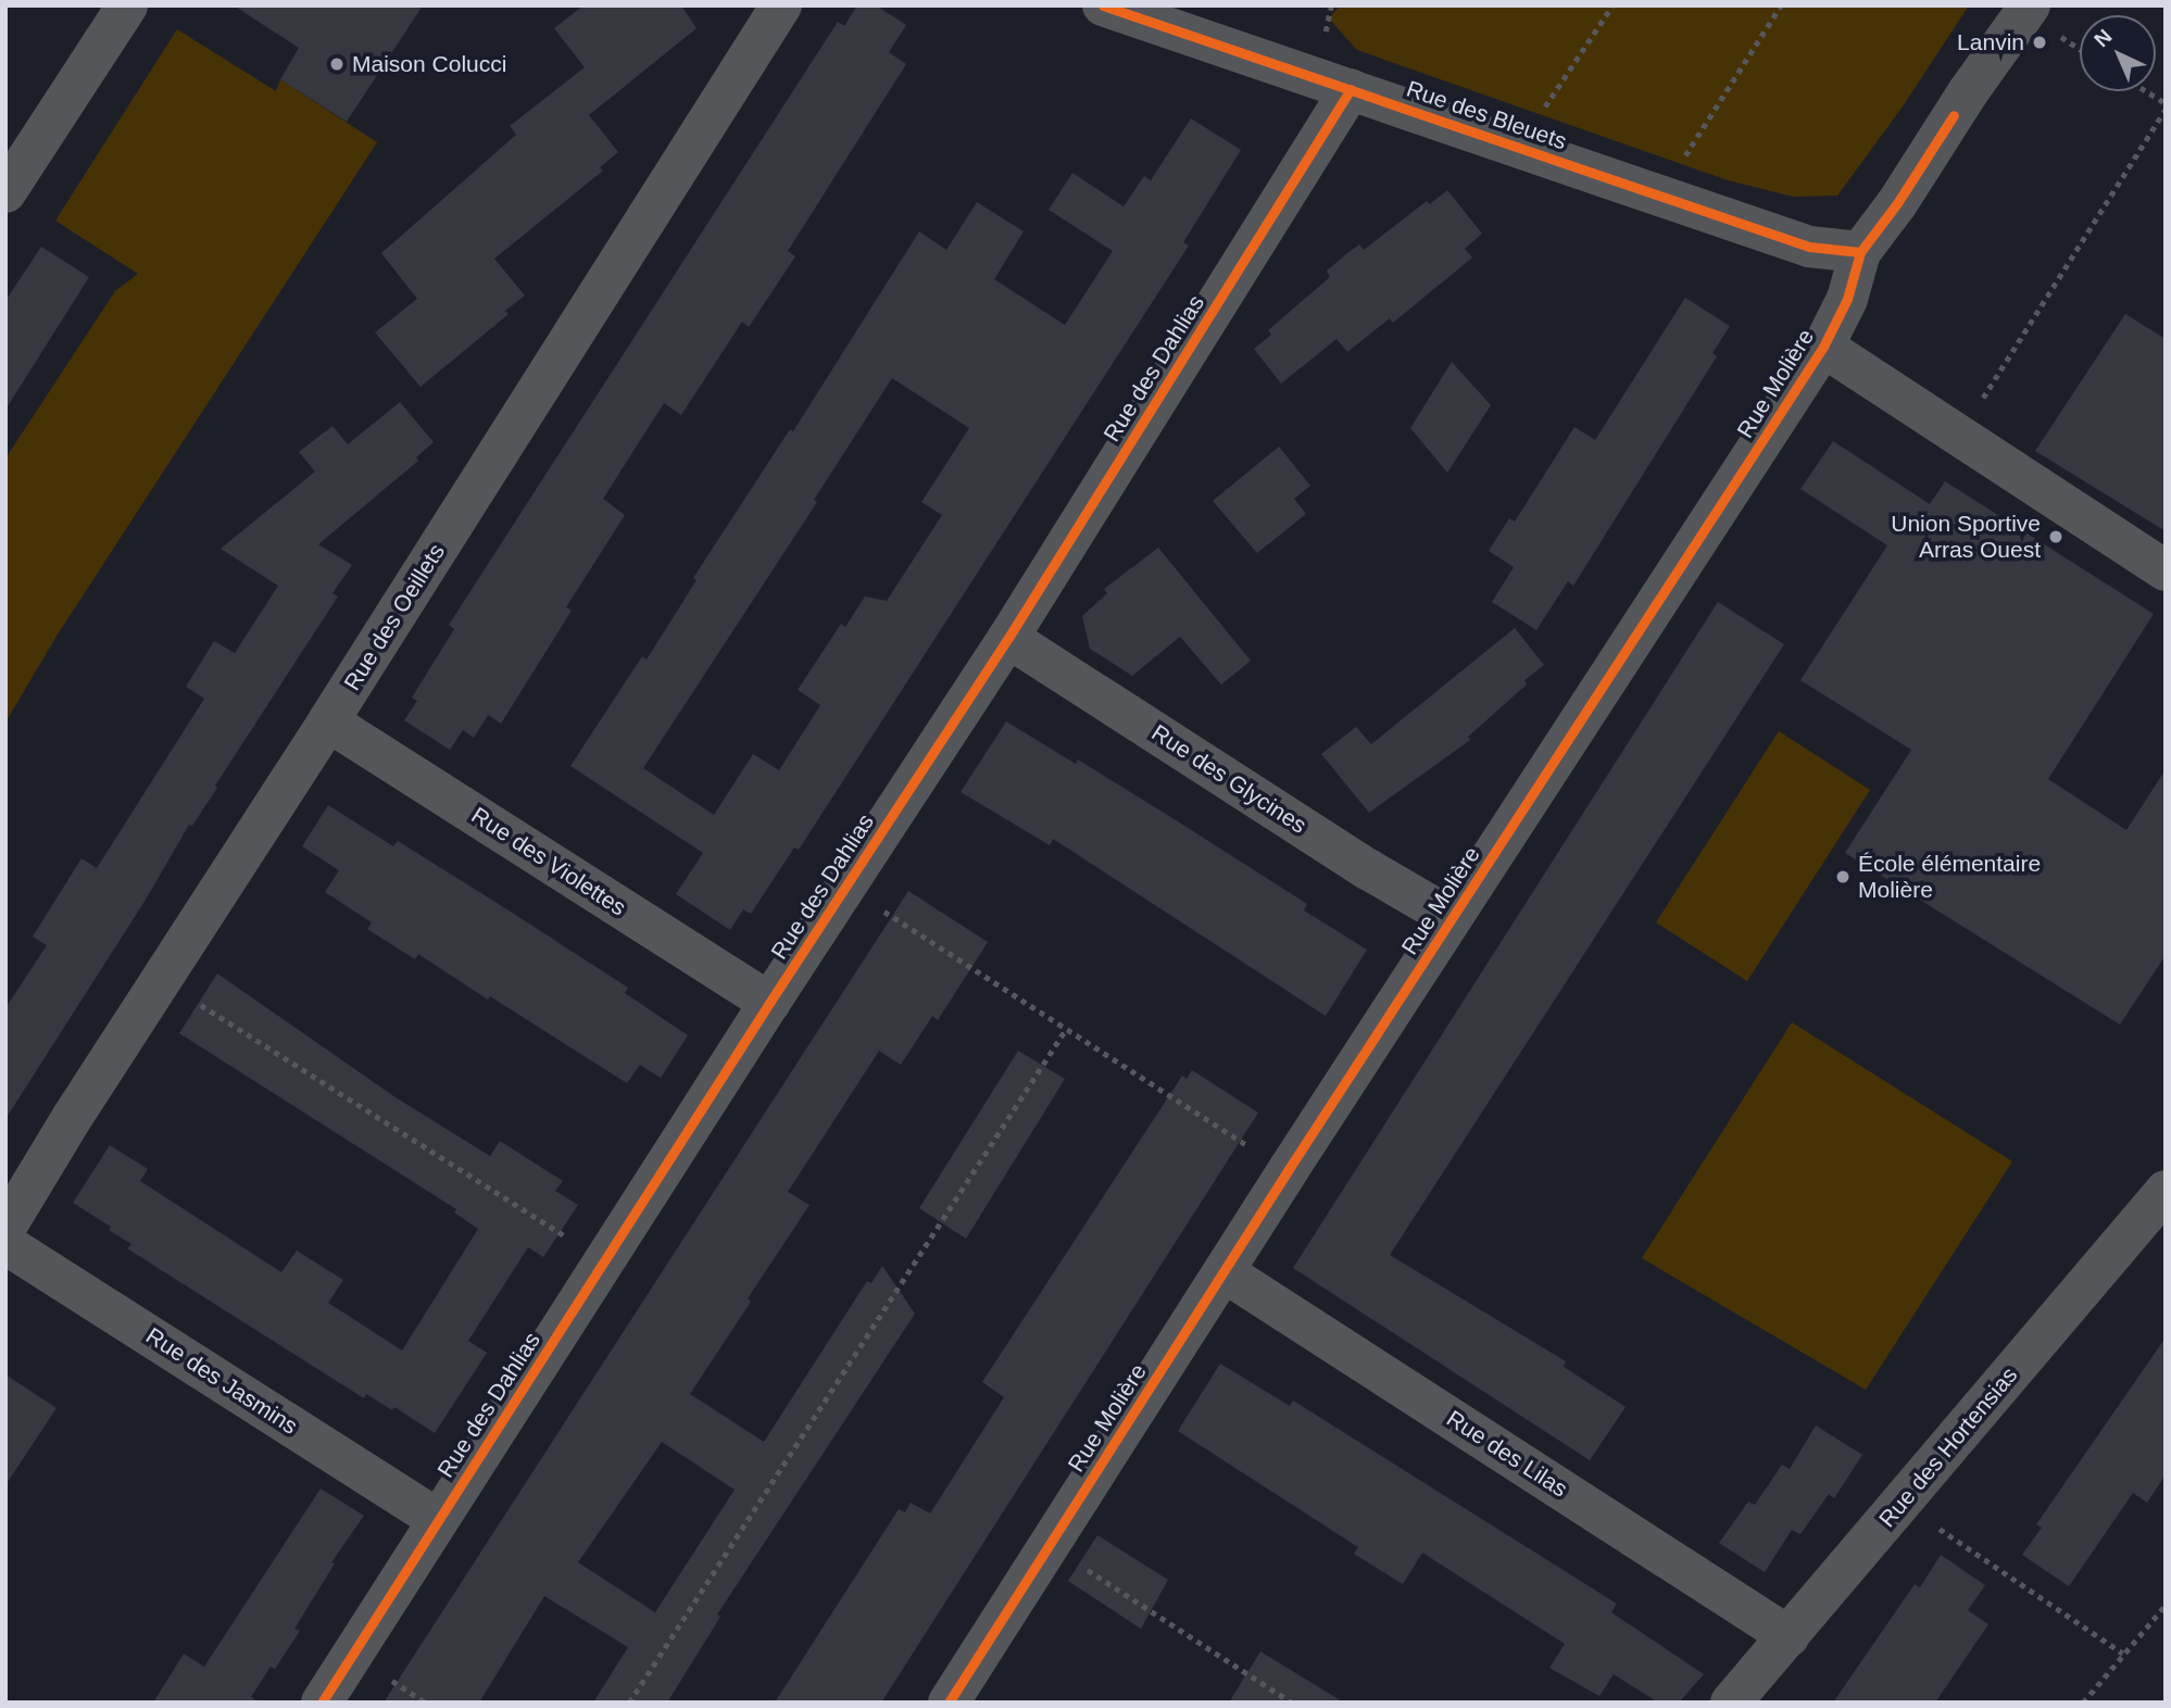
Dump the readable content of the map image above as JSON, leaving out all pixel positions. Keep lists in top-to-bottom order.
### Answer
{
  "streets": {
    "street": [
      "Rue des Bleuets",
      "Rue des Dahlias",
      "Rue Molière",
      "Rue des Oeillets",
      "Rue des Glycines",
      "Rue des Violettes",
      "Rue des Jasmins",
      "Rue des Hortensias",
      "Rue des Lilas"
    ]
  },
  "crossings": [
    ["Rue des Bleuets", "Rue des Dahlias"],
    ["Rue des Bleuets", "Rue Molière"],
    ["Rue des Dahlias", "Rue des Glycines"],
    ["Rue des Dahlias", "Rue des Violettes"],
    ["Rue des Dahlias", "Rue des Jasmins"],
    ["Rue Molière", "Rue des Glycines"],
    ["Rue Molière", "Rue des Lilas"],
    ["Rue des Oeillets", "Rue des Violettes"],
    ["Rue des Hortensias", "Rue des Lilas"]
  ],
  "places": [
    "Lanvin",
    "Maison Colucci",
    "Union Sportive Arras Ouest",
    "École élémentaire Molière"
  ],
  "north": "top left"
}
